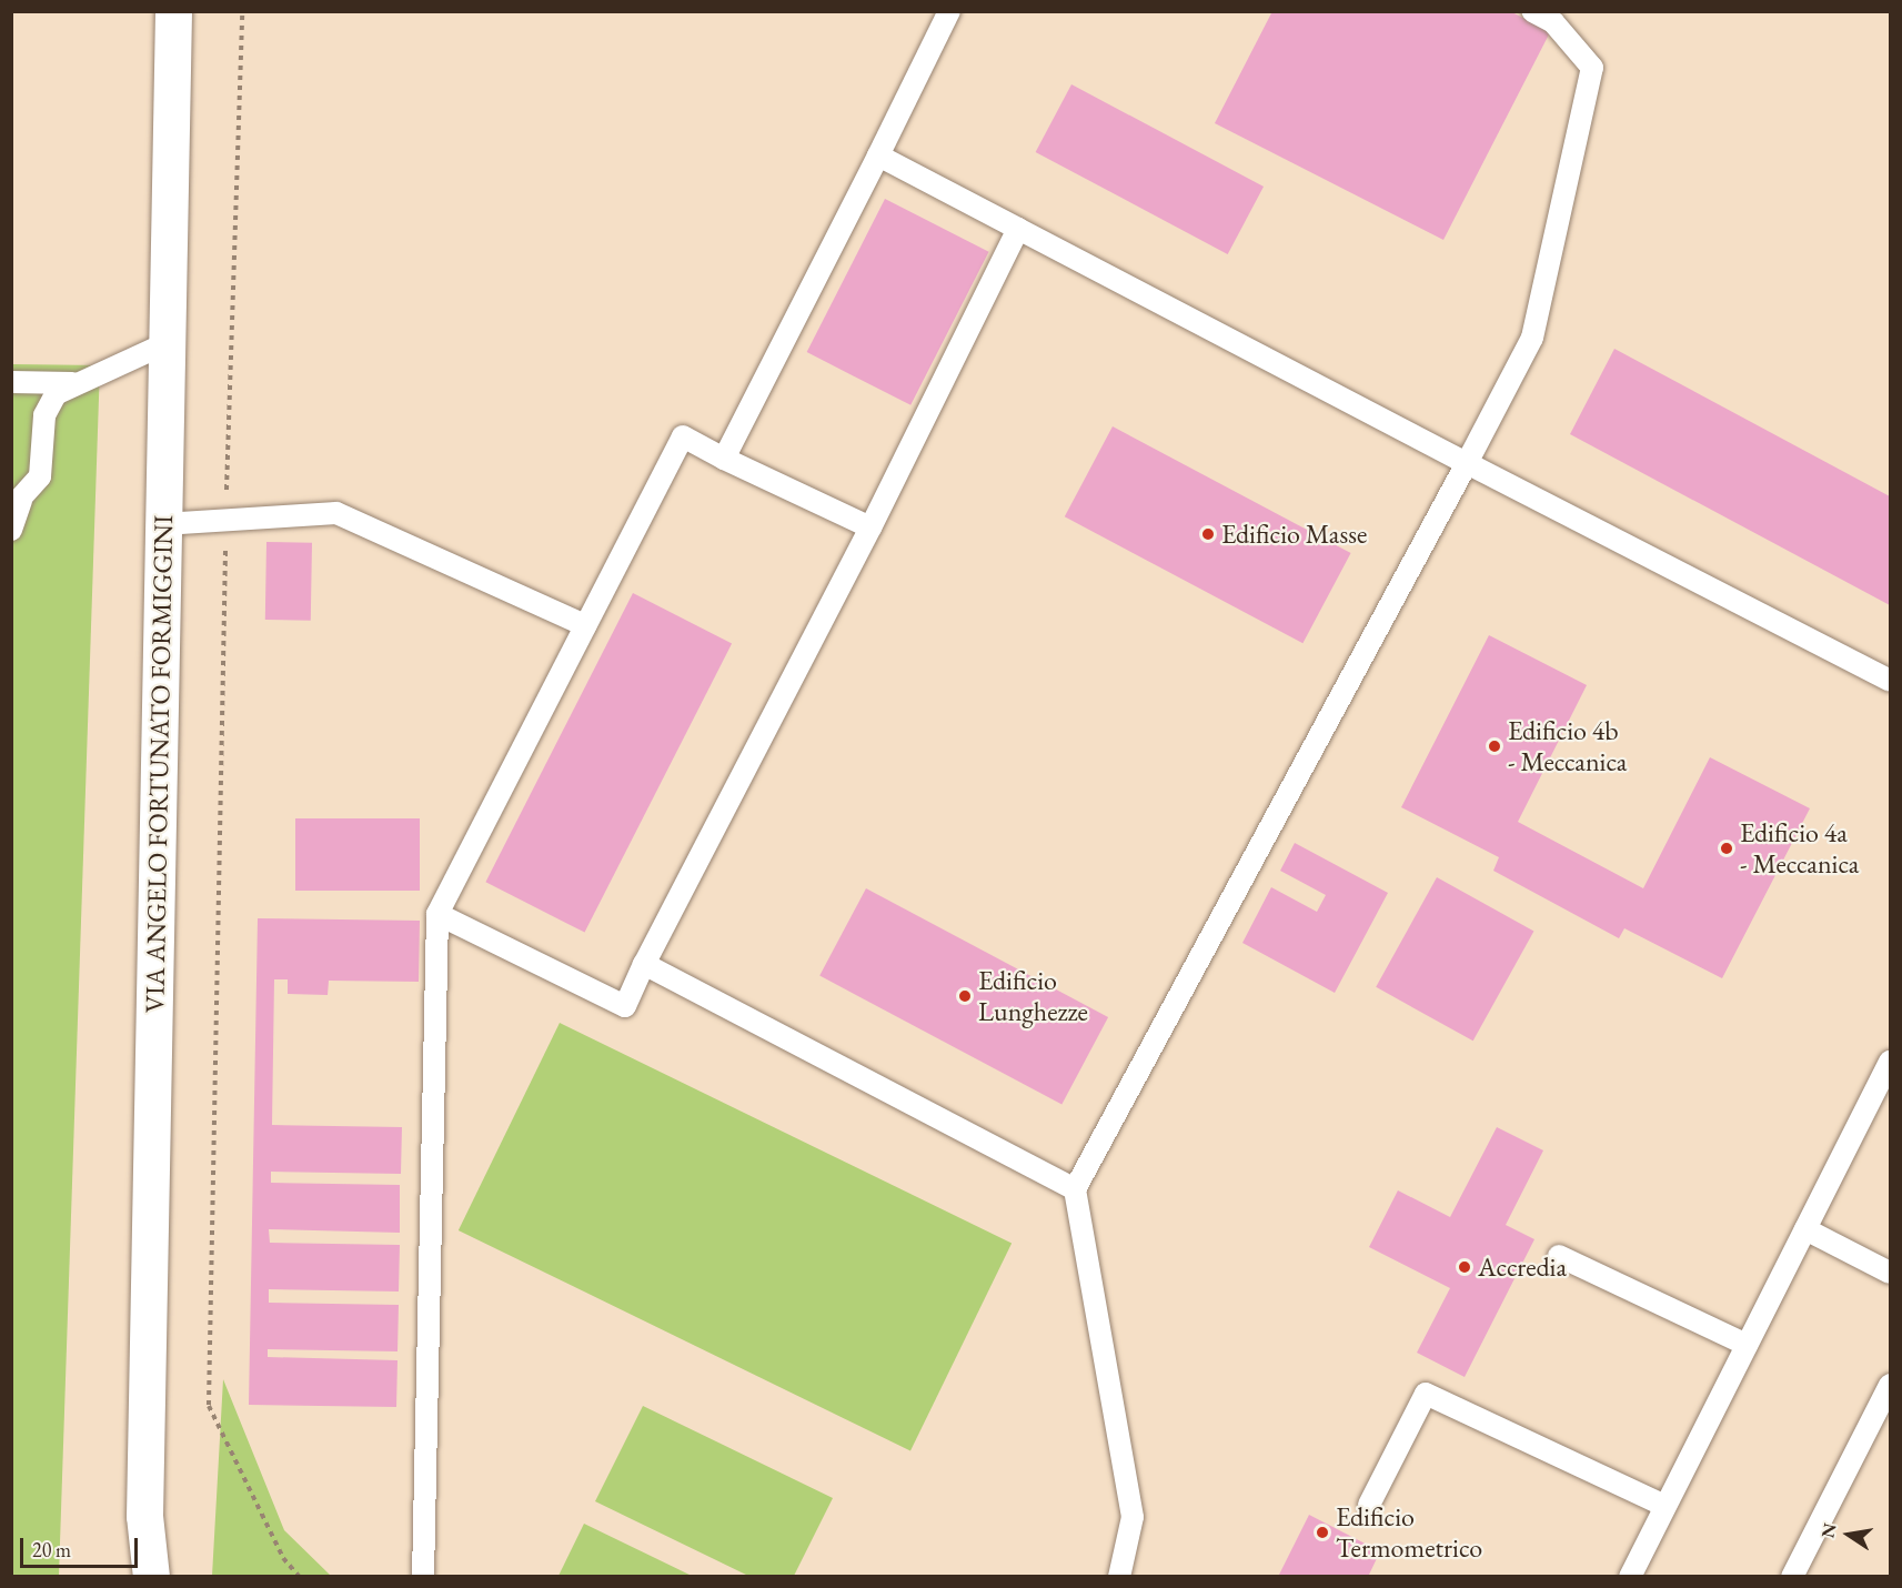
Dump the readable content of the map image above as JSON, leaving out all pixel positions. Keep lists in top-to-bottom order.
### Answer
{
  "streets": {
    "street": ["VIA ANGELO FORTUNATO FORMIGGINI"]
  },
  "places": [
    "Edificio Masse",
    "Edificio 4b - Meccanica",
    "Edificio 4a - Meccanica",
    "Edificio Lunghezze",
    "Accredia",
    "Edificio Termometrico"
  ],
  "scale_bar": "20 m",
  "north": "left"
}
